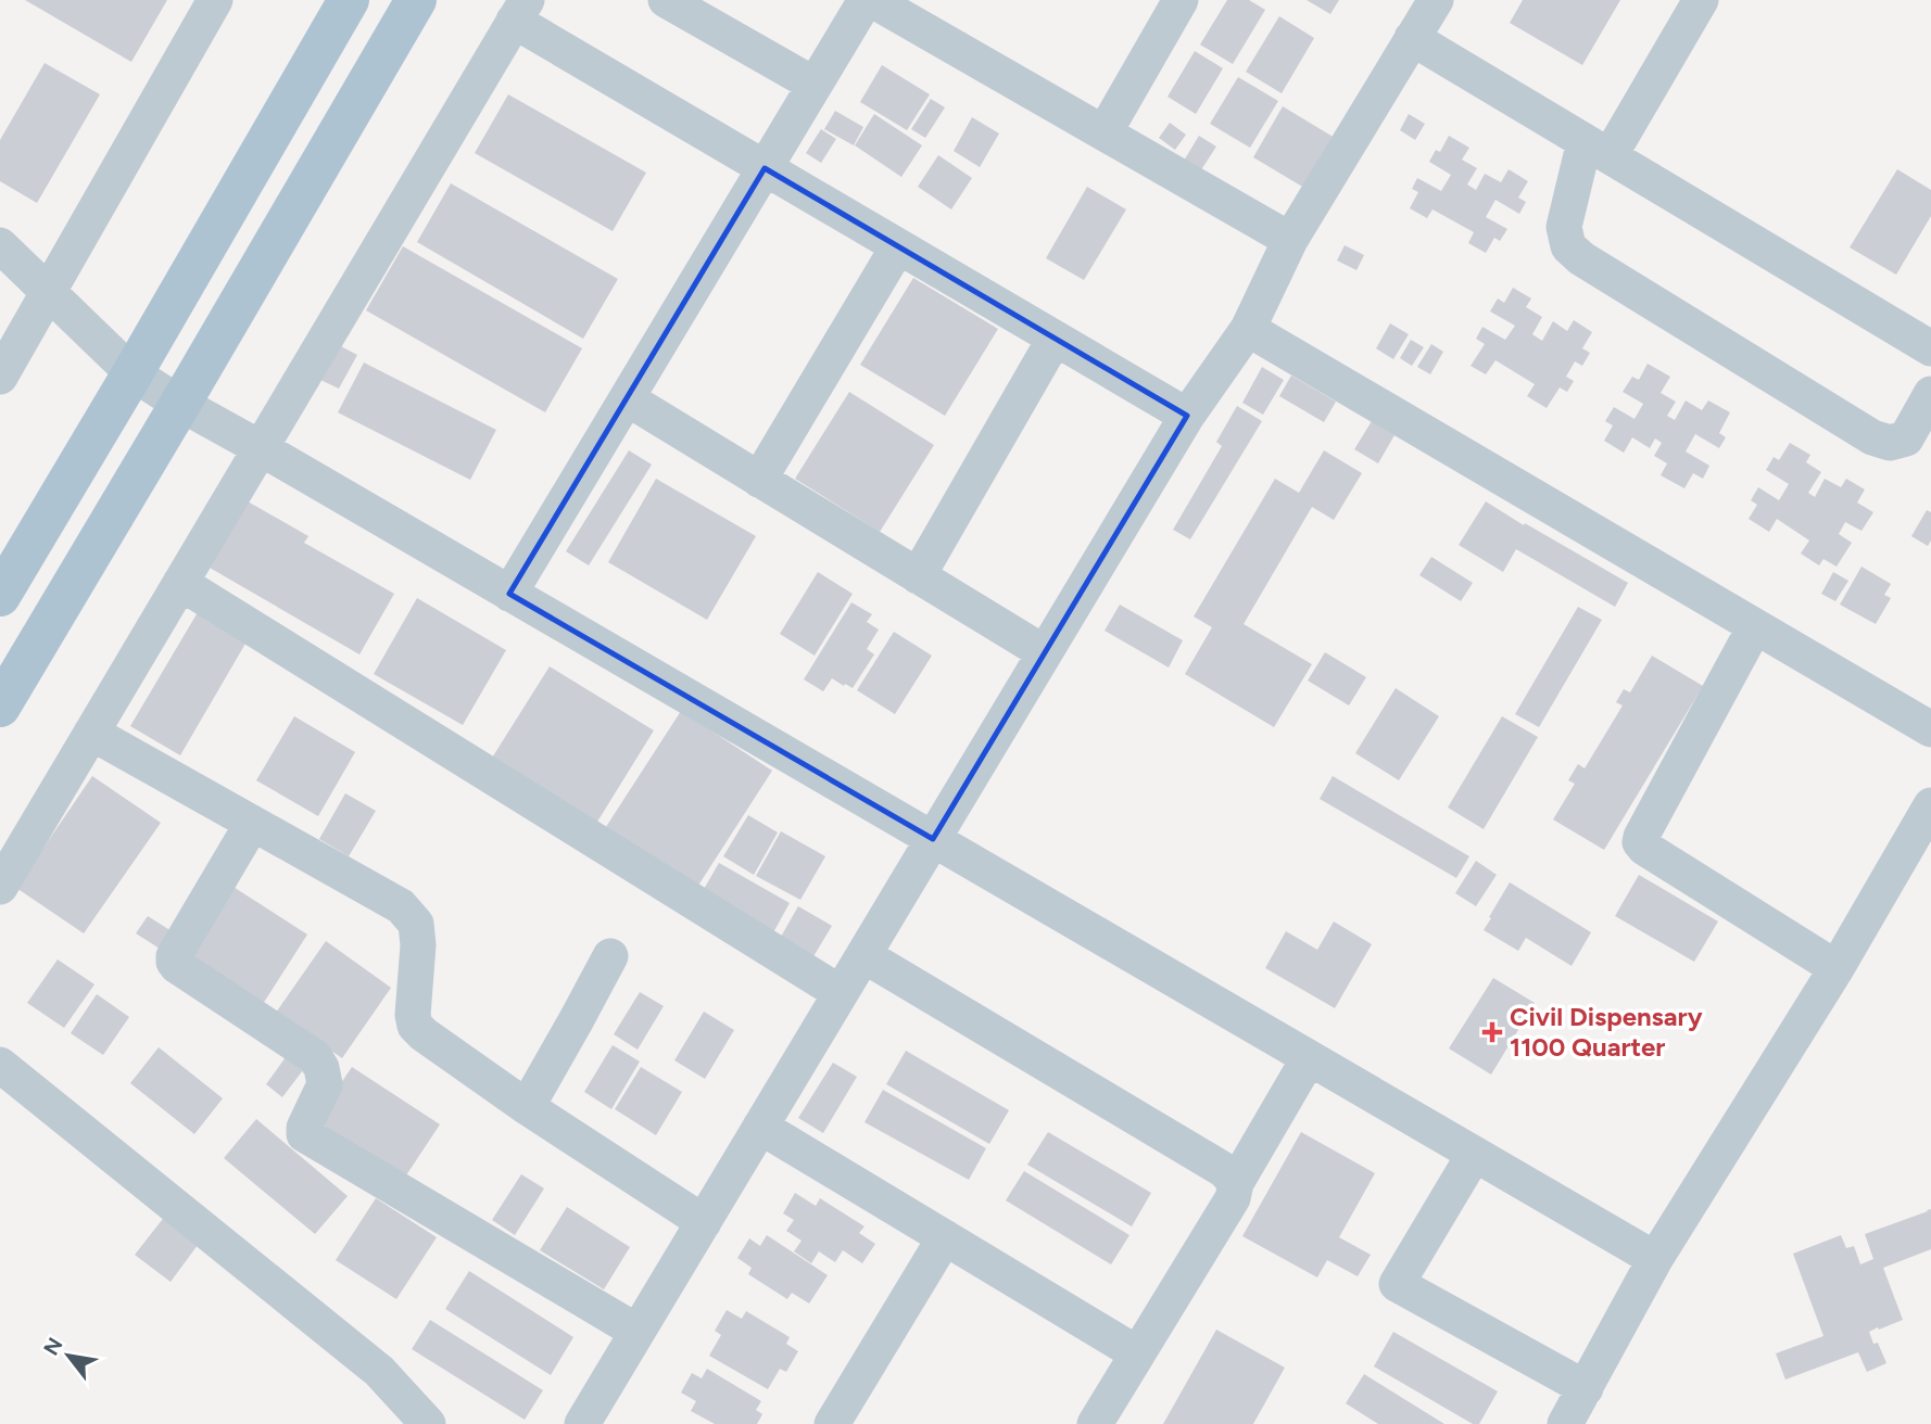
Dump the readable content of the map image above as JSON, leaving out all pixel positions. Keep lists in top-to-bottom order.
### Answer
{
  "places": {
    "health": ["Civil Dispensary 1100 Quarter"]
  },
  "north": "top left"
}
